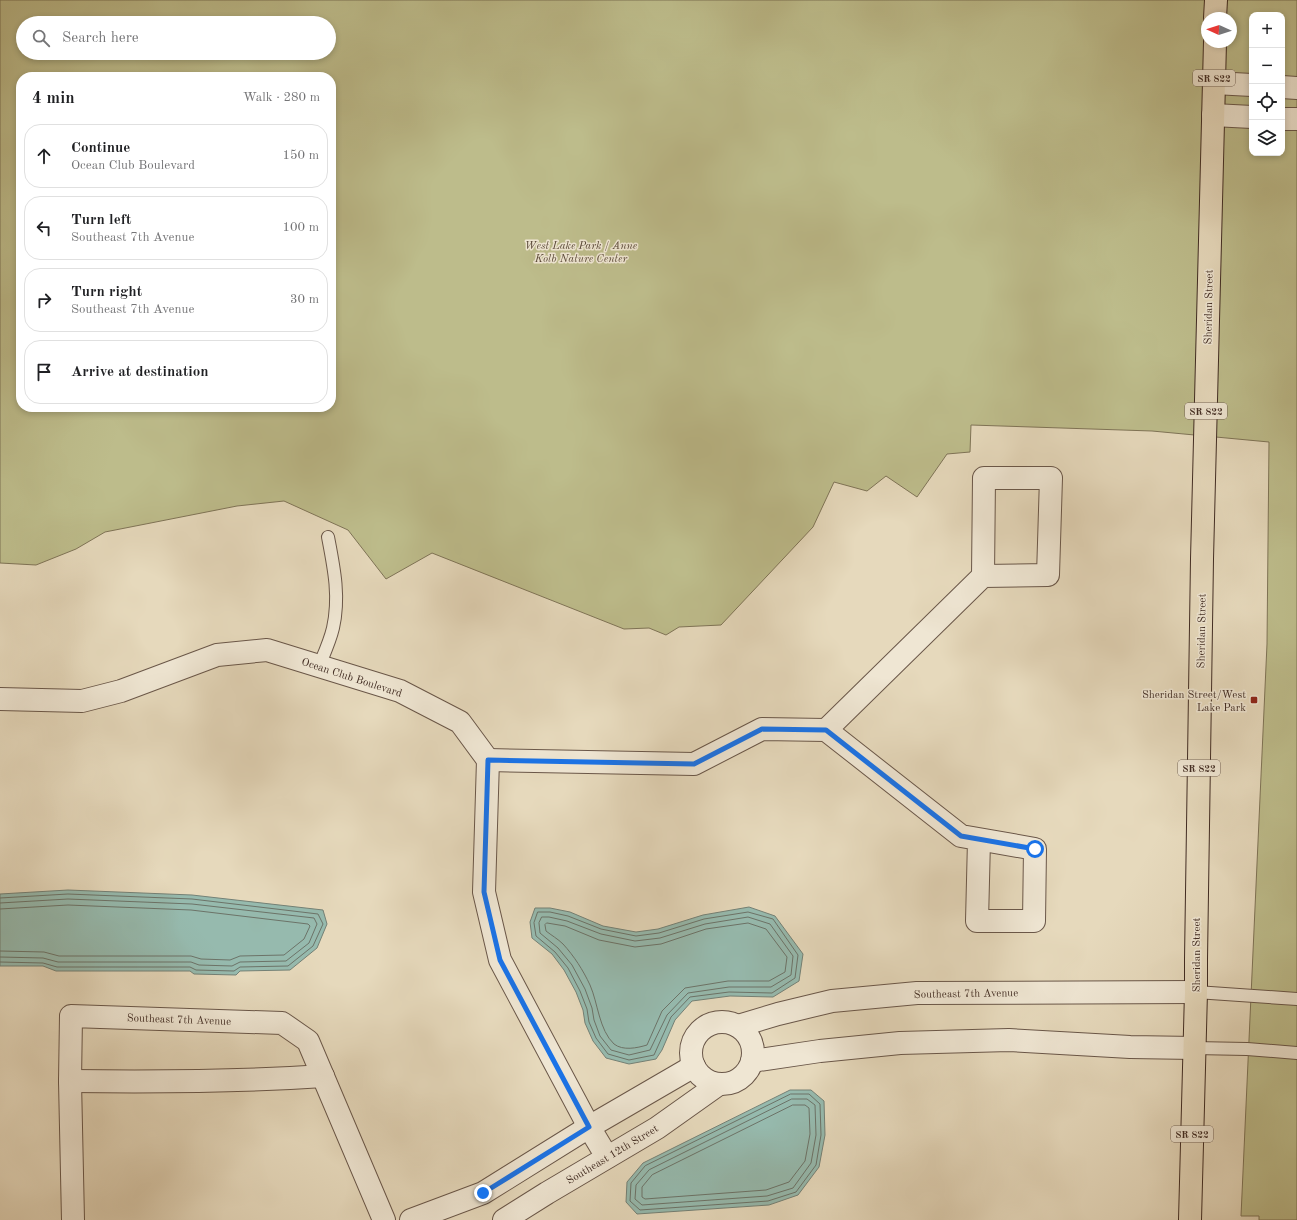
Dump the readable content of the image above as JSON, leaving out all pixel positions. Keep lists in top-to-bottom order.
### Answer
{
  "streets": {
    "main road": ["SR 822", "Sheridan Street"],
    "street": ["Ocean Club Boulevard", "Southeast 7th Avenue", "Southeast 12th Street"]
  },
  "crossings": [
    ["Sheridan Street", "Southeast 7th Avenue"],
    ["Southeast 7th Avenue", "Southeast 12th Street"]
  ],
  "parks": ["West Lake Park / Anne Kolb Nature Center"],
  "places": {
    "transit": ["Sheridan Street/West Lake Park"]
  },
  "north": "left",
  "page": {
    "map_buttons": ["+", "−"],
    "search": "Search here",
    "heading": ["4 min", "Walk · 280 m"],
    "list": [
      ["Continue", "Ocean Club Boulevard", "150 m"],
      ["Turn left", "Southeast 7th Avenue", "100 m"],
      ["Turn right", "Southeast 7th Avenue", "30 m"],
      "Arrive at destination"
    ]
  }
}
